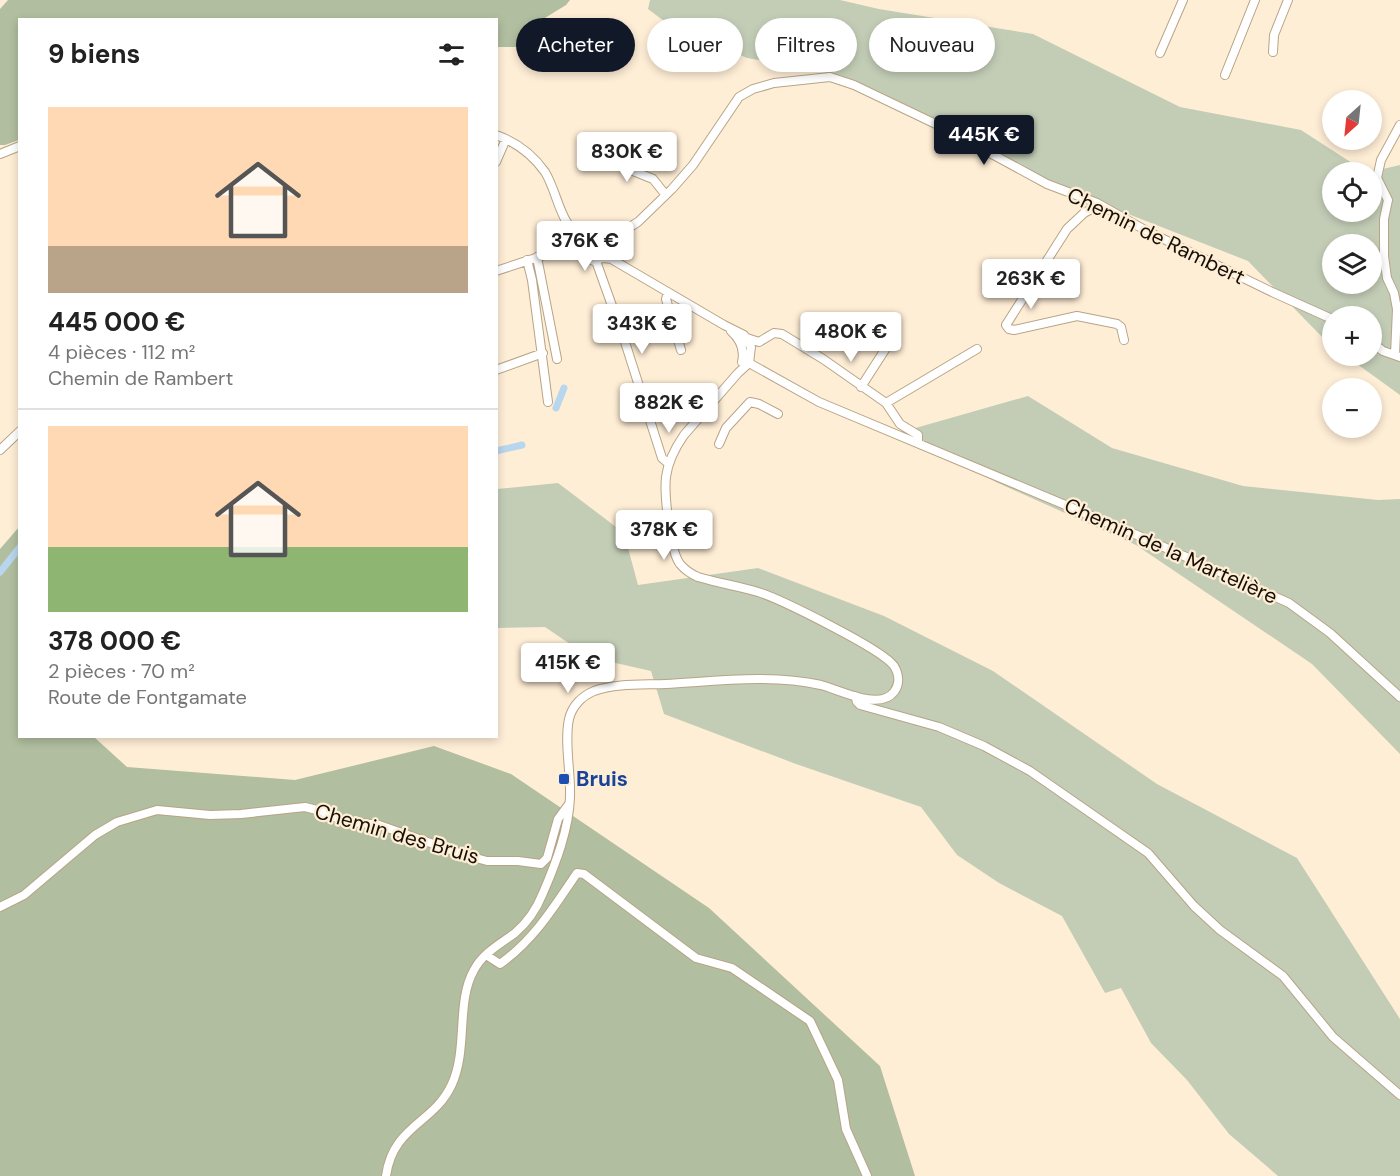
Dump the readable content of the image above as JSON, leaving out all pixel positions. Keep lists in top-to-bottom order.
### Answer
{
  "streets": {
    "street": ["Chemin de Rambert", "Chemin de la Martelière", "Chemin des Bruis"]
  },
  "places": {
    "transit": ["Bruis"]
  },
  "north": "bottom left",
  "page": {
    "chip": [
      "Acheter",
      "Louer",
      "Filtres",
      "Nouveau"
    ],
    "heading": "9 biens",
    "map_buttons": ["+", "−"],
    "list": [
      {
        "name": "445 000 €",
        "note": "4 pièces · 112 m² · Chemin de Rambert"
      },
      {
        "name": "378 000 €",
        "note": "2 pièces · 70 m² · Route de Fontgamate"
      }
    ],
    "price": [
      "445K €",
      "830K €",
      "376K €",
      "263K €",
      "343K €",
      "480K €",
      "882K €",
      "378K €",
      "415K €"
    ]
  }
}
